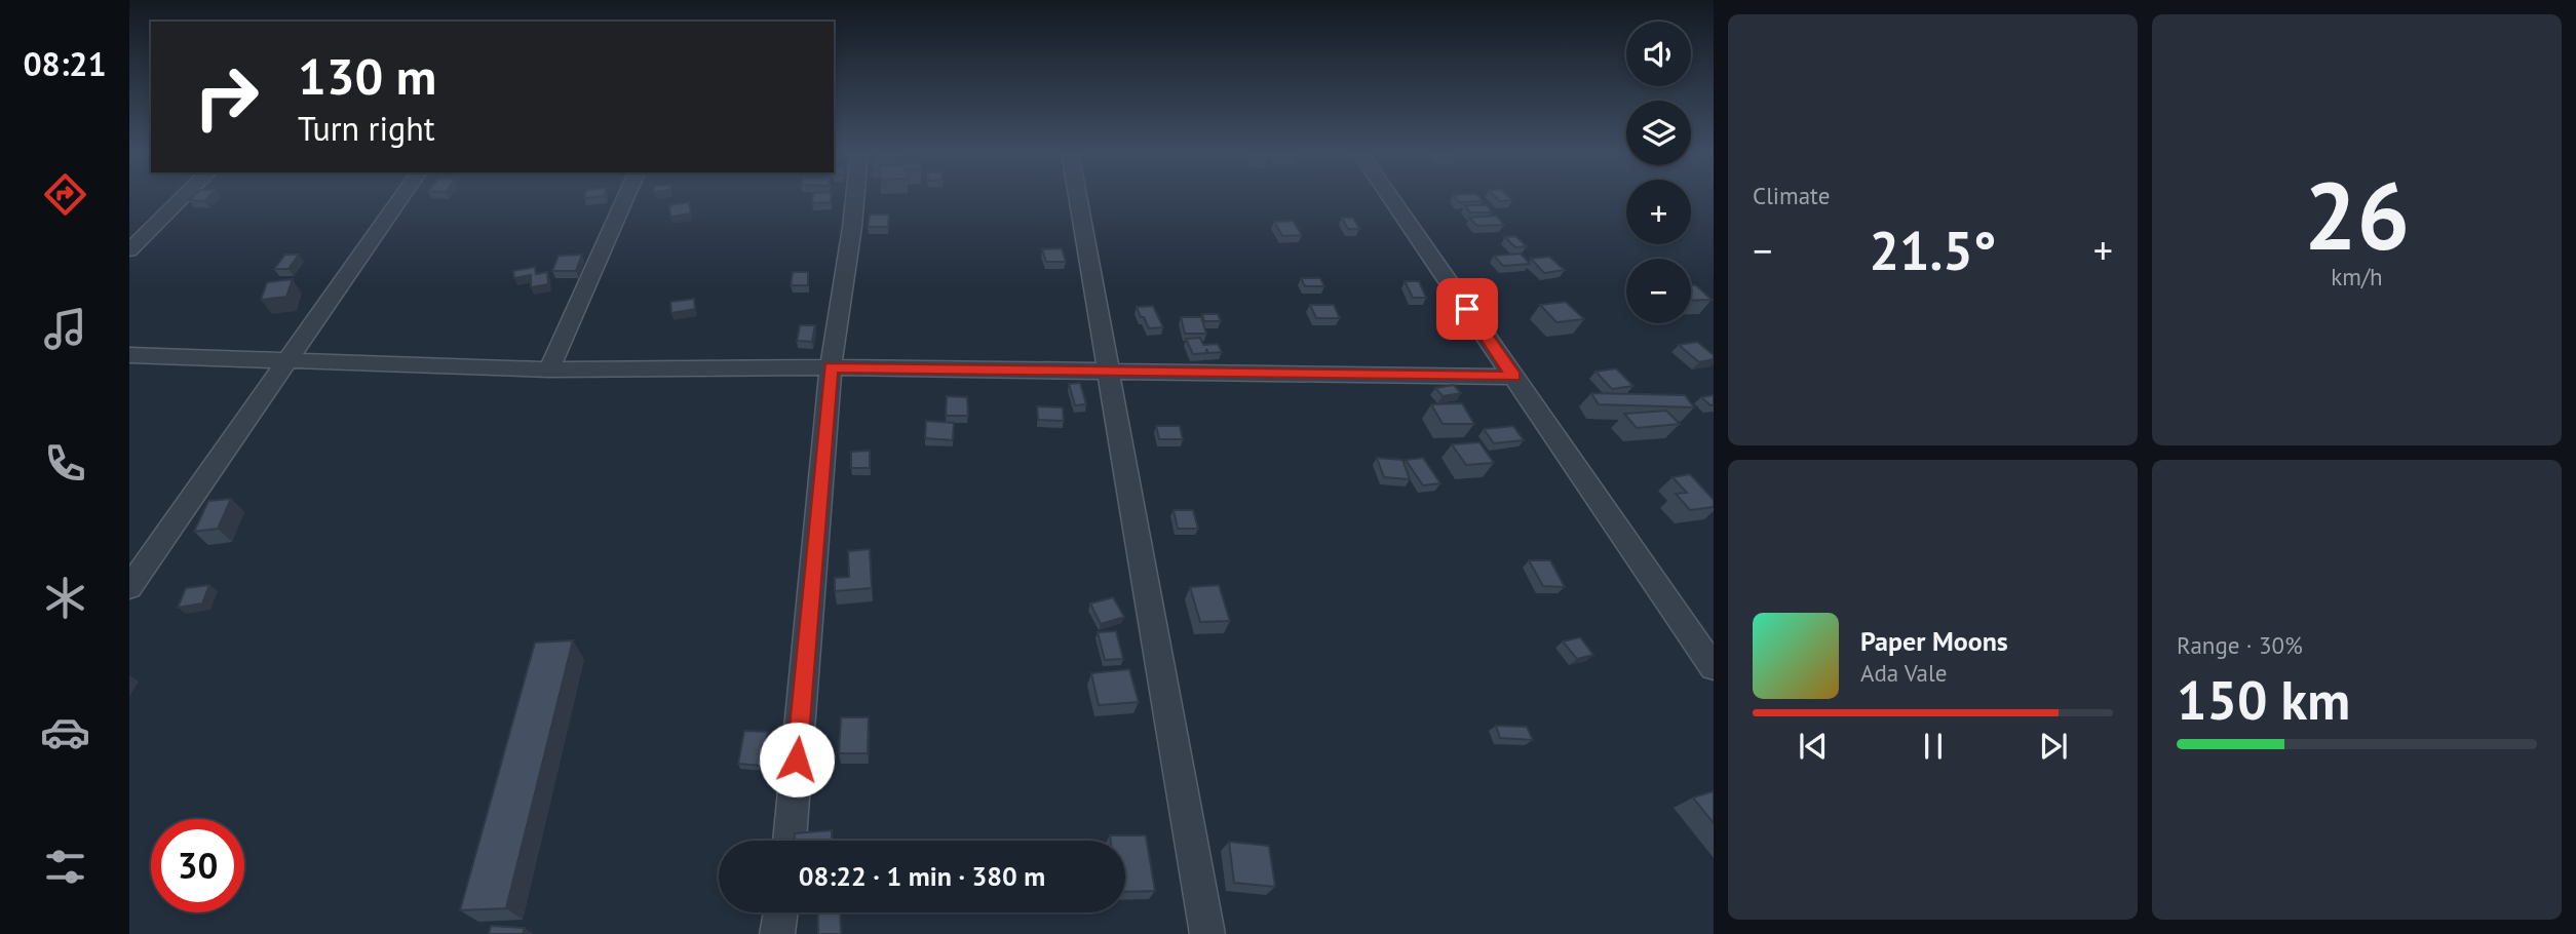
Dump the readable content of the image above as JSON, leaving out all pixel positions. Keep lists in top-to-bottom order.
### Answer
{
  "page": {
    "tabs": "08:21",
    "tile": [
      "Climate",
      ["26", "km/h"],
      ["Range · 30%", "150 km"]
    ],
    "map_buttons": ["+", "−"],
    "turn": ["130 m", "Turn right"],
    "heat": ["−", "21.5°", "+"],
    "song": ["Paper Moons", "Ada Vale"],
    "limit": "30",
    "trip": "08:22 · 1 min · 380 m"
  }
}
